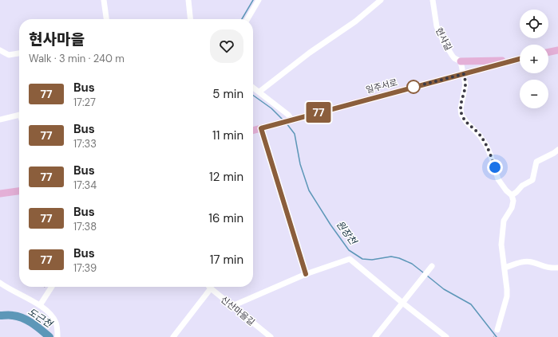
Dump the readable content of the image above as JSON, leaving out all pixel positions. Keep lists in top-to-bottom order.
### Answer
{
  "streets": {
    "main road": ["일주서로"],
    "street": ["현사길", "신산마을길"]
  },
  "water": ["원장천", "도근천"],
  "lines": ["bus line 77"],
  "page": {
    "on_map": "77",
    "map_buttons": ["+", "−"],
    "heading": ["현사마을", "Walk · 3 min · 240 m"],
    "list": [
      {
        "mark": "77",
        "name": "Bus",
        "note": "17:27",
        "value": "5 min"
      },
      {
        "mark": "77",
        "name": "Bus",
        "note": "17:33",
        "value": "11 min"
      },
      {
        "mark": "77",
        "name": "Bus",
        "note": "17:34",
        "value": "12 min"
      },
      {
        "mark": "77",
        "name": "Bus",
        "note": "17:38",
        "value": "16 min"
      },
      {
        "mark": "77",
        "name": "Bus",
        "note": "17:39",
        "value": "17 min"
      }
    ]
  }
}
